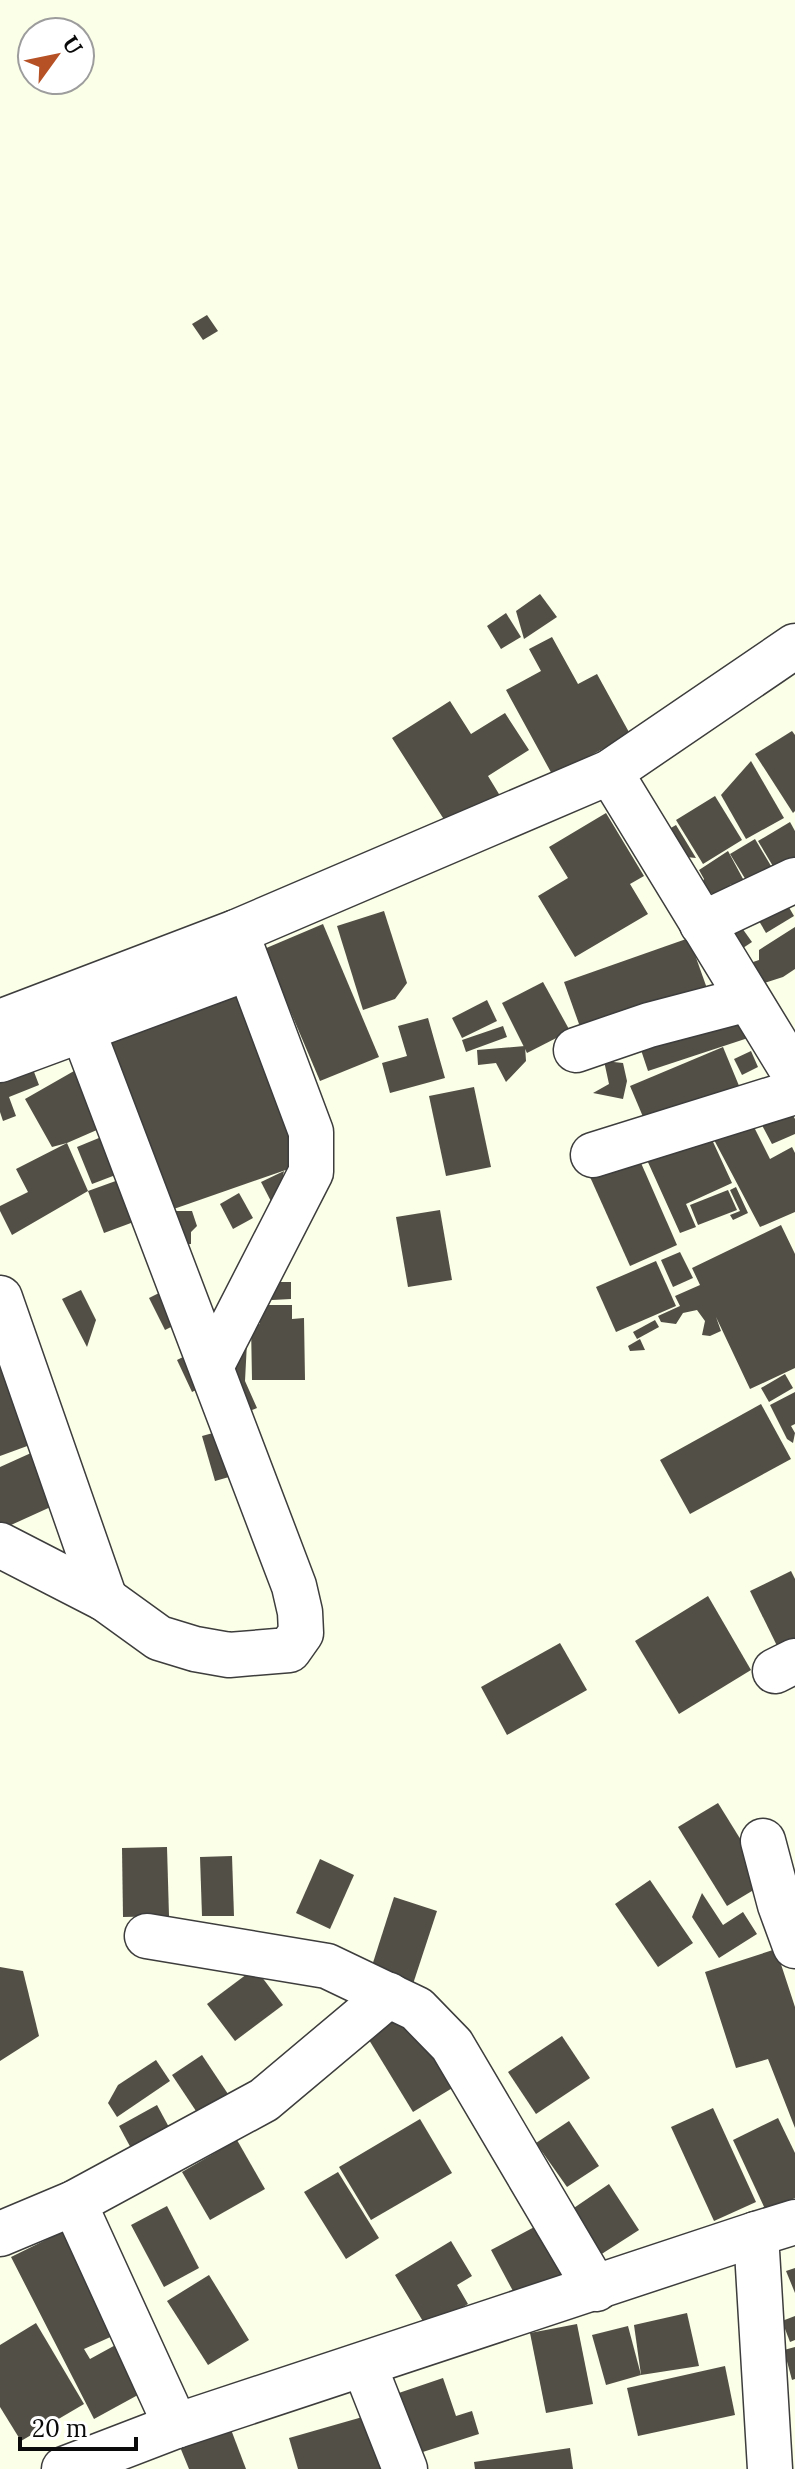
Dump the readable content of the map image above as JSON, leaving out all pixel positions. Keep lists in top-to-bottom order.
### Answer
{
  "scale_bar": "20 m",
  "north": "top right"
}
